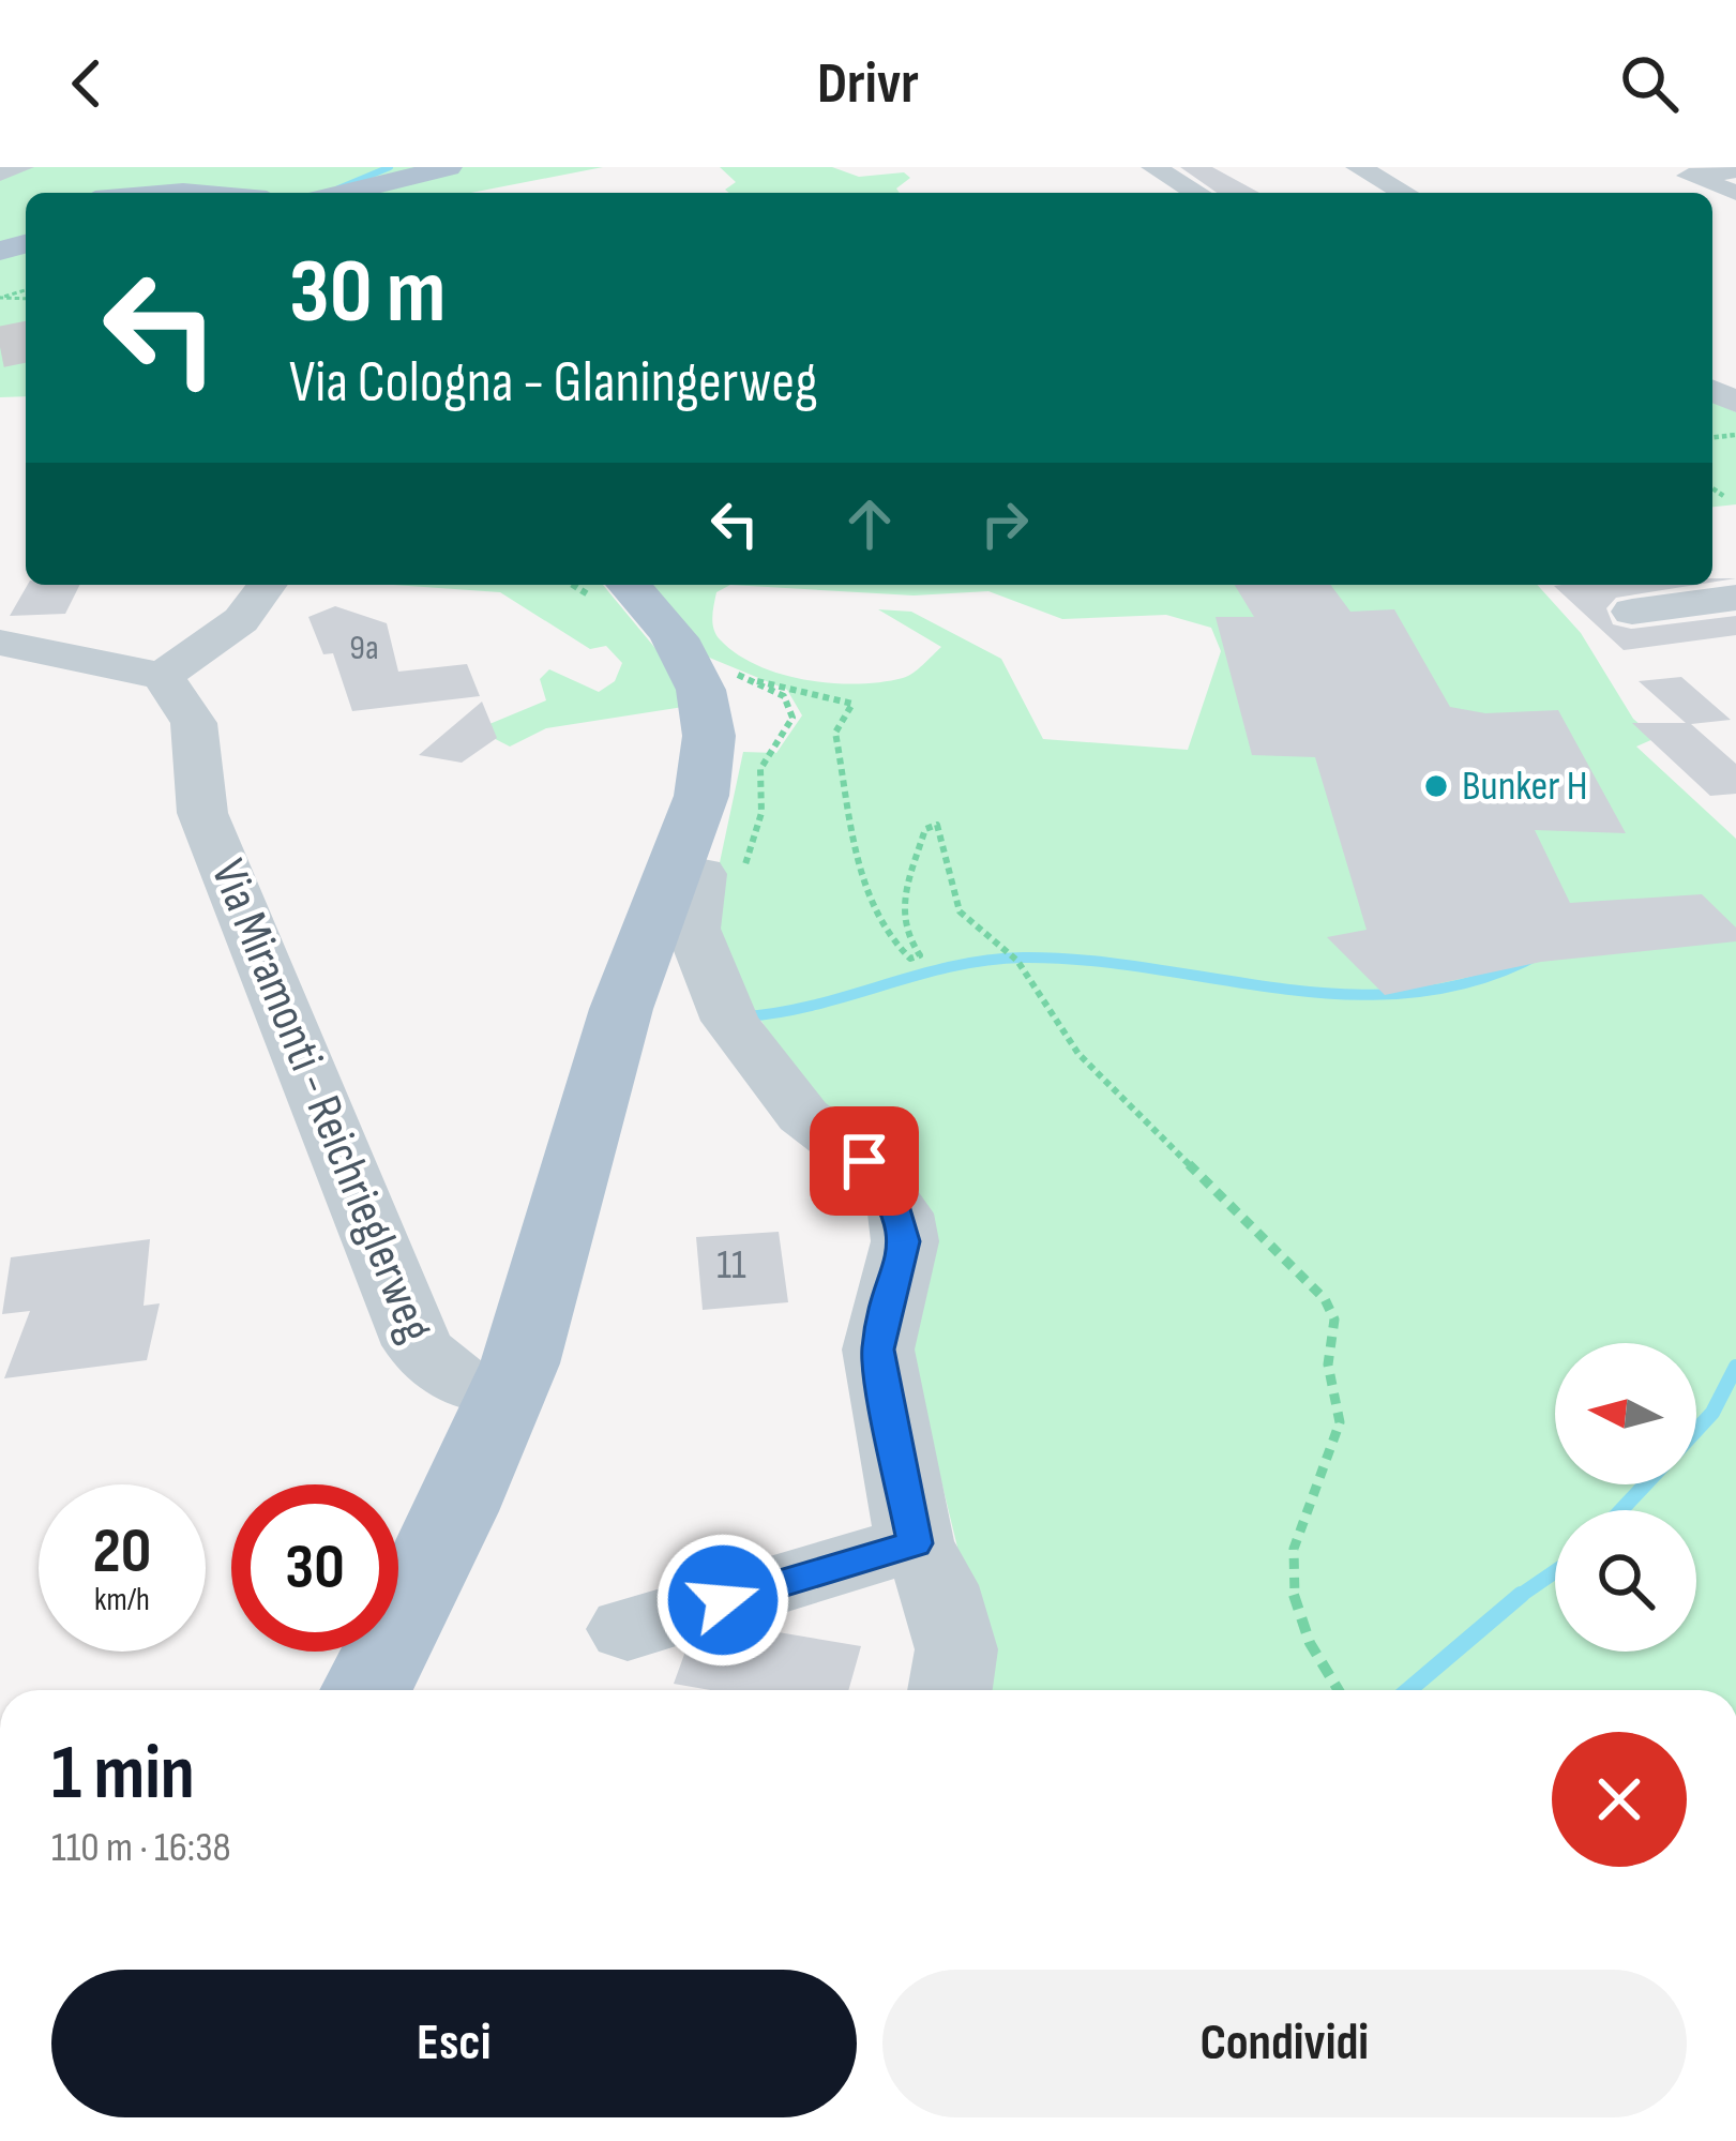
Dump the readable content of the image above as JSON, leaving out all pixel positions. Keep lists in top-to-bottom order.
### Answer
{
  "streets": {
    "street": ["Via Miramonti - Reichrieglerweg"]
  },
  "places": ["Bunker H"],
  "house_numbers": ["9a", "11"],
  "north": "left",
  "page": {
    "header": "Drivr",
    "turn": ["30 m", "Via Cologna - Glaningerweg"],
    "speed": "20 km/h",
    "limit": "30",
    "heading": ["1 min", "110 m · 16:38"],
    "buttons": ["Esci", "Condividi"]
  }
}
